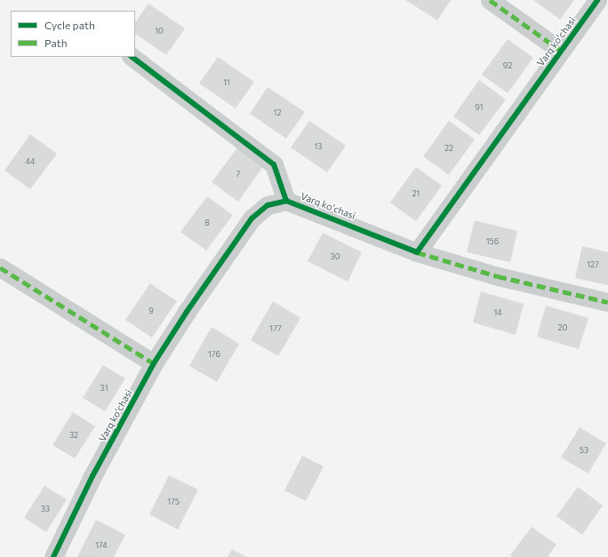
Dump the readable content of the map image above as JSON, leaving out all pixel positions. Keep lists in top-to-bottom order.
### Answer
{
  "streets": {
    "street": ["Varq ko'chasi"]
  },
  "house_numbers": [
    "10",
    "92",
    "11",
    "91",
    "12",
    "13",
    "22",
    "44",
    "7",
    "21",
    "8",
    "156",
    "30",
    "127",
    "9",
    "14",
    "20",
    "177",
    "176",
    "31",
    "32",
    "53",
    "175",
    "33",
    "174"
  ],
  "legend": ["Cycle path", "Path"]
}
